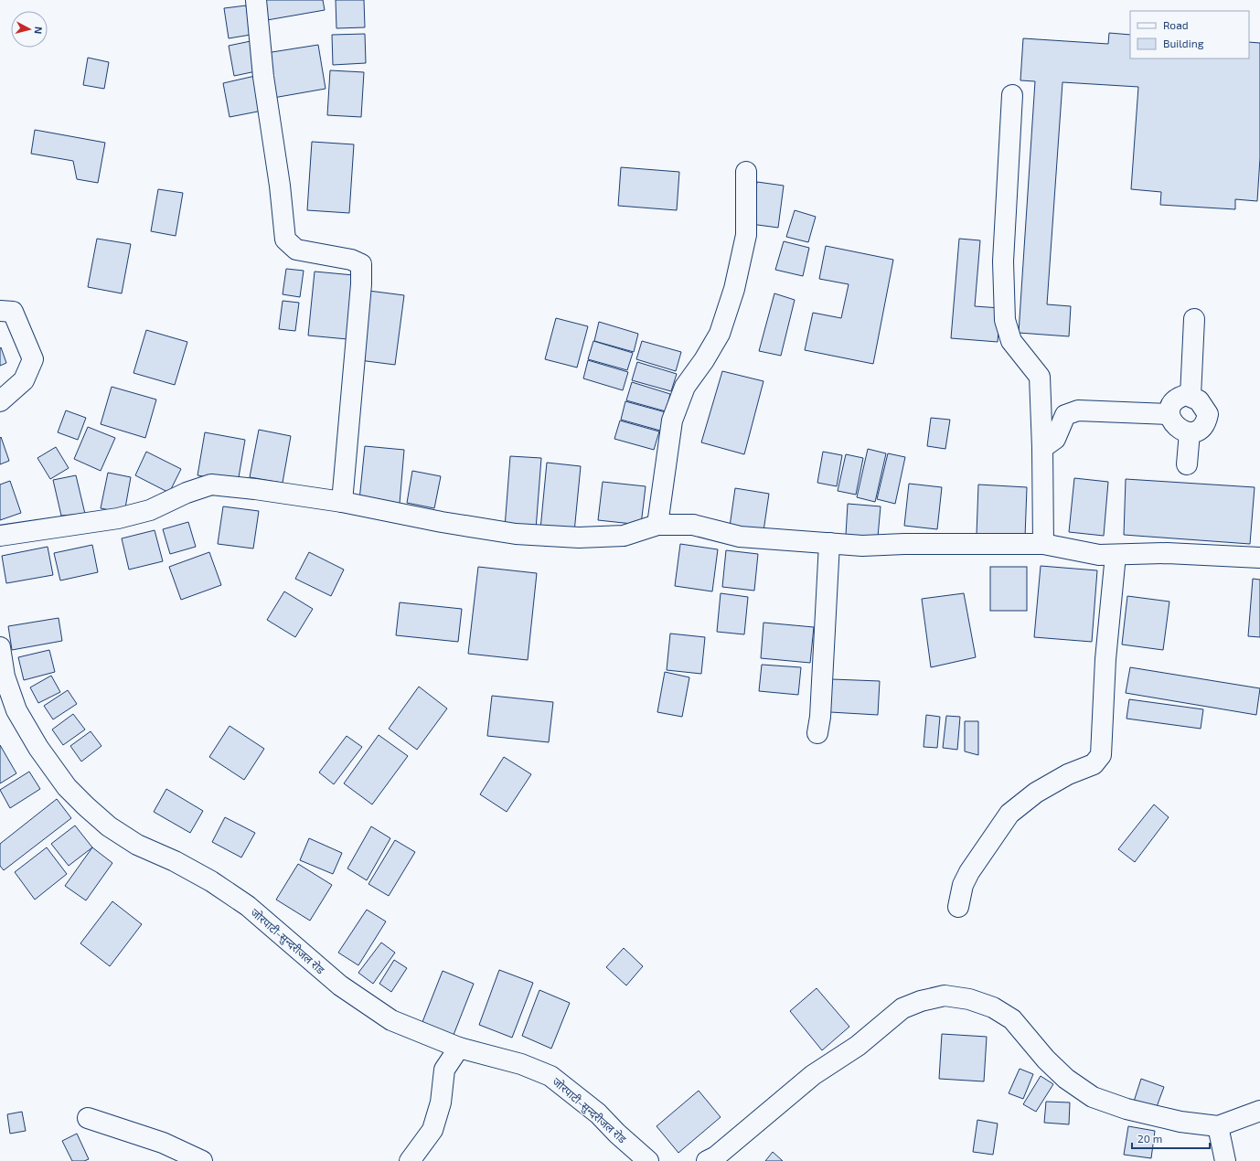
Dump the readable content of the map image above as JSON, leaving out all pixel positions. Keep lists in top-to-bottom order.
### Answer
{
  "streets": {
    "street": ["जोरपाटी-सुन्दरीजल रोड"]
  },
  "legend": ["Road", "Building"],
  "scale_bar": "20 m",
  "north": "right"
}
